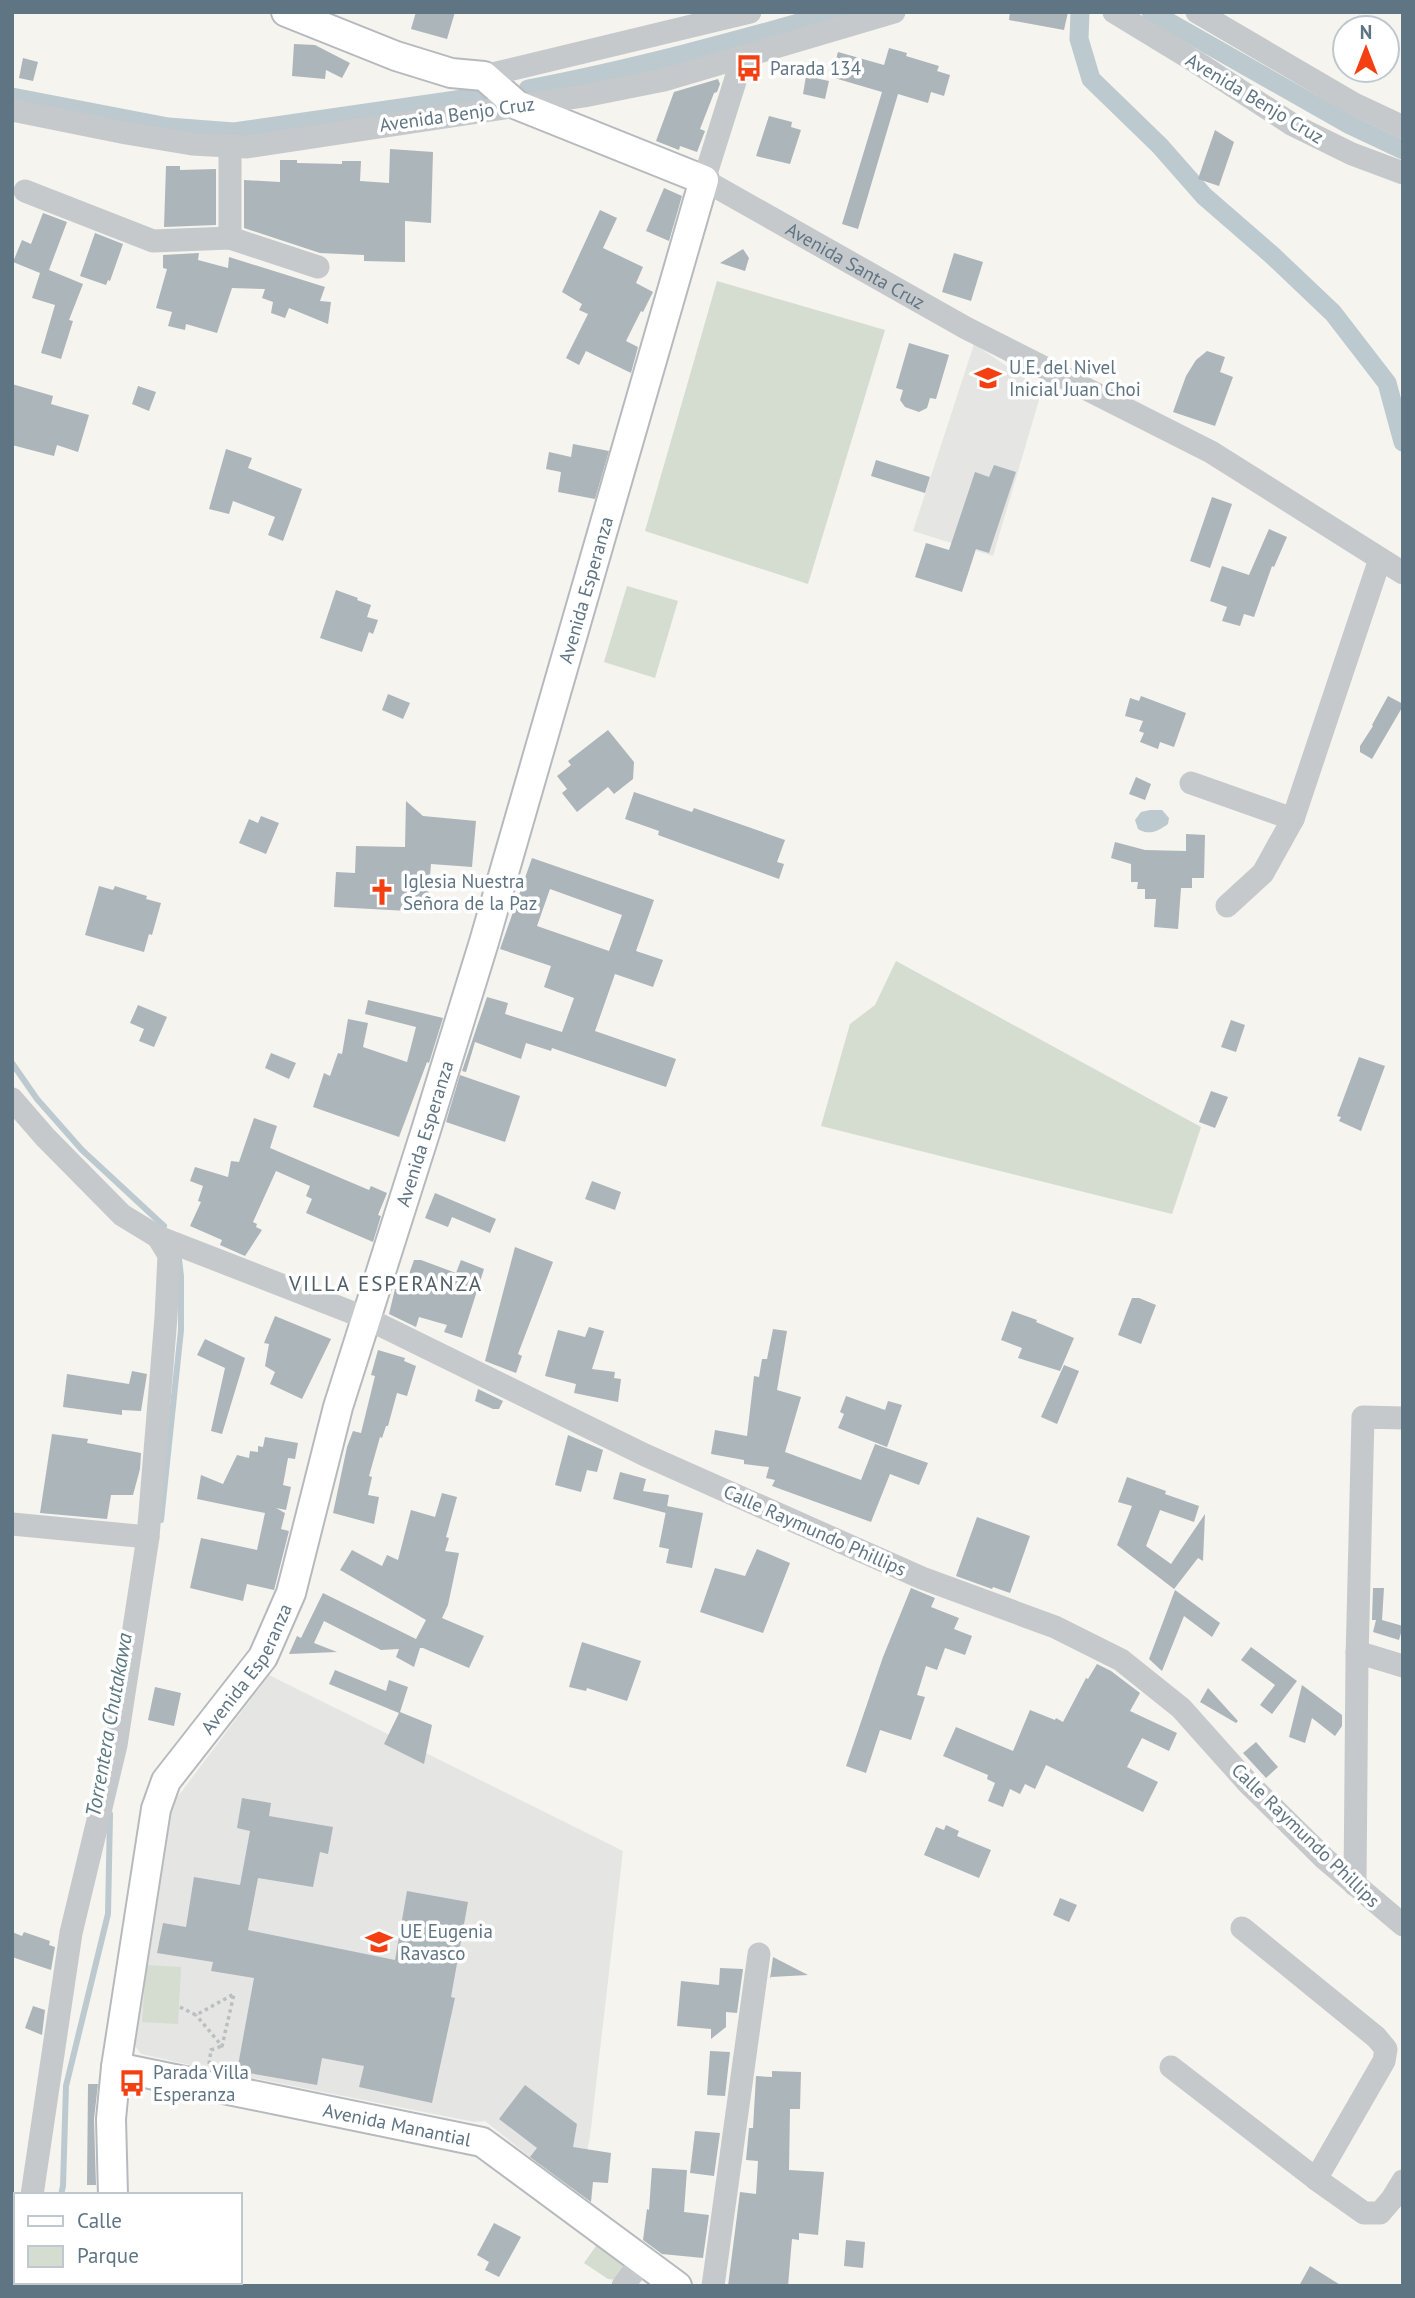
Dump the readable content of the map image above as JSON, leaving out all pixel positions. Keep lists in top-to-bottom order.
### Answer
{
  "streets": {
    "main road": ["Avenida Santa Cruz", "Avenida Esperanza", "Avenida Manantial"],
    "street": ["Avenida Benjo Cruz", "Calle Raymundo Phillips"]
  },
  "crossings": [
    ["Avenida Benjo Cruz", "Avenida Santa Cruz"],
    ["Avenida Benjo Cruz", "Avenida Esperanza"],
    ["Avenida Santa Cruz", "Avenida Esperanza"],
    ["Avenida Esperanza", "Calle Raymundo Phillips"],
    ["Avenida Esperanza", "Avenida Manantial"]
  ],
  "districts": ["VILLA ESPERANZA"],
  "water": ["Torrentera Chutakawa"],
  "places": {
    "bus stop": ["Parada 134", "Parada Villa Esperanza"],
    "school or university": ["U.E. del Nivel Inicial Juan Choi", "UE Eugenia Ravasco"],
    "church": ["Iglesia Nuestra Señora de la Paz"]
  },
  "legend": ["Calle", "Parque"],
  "north": "top"
}
